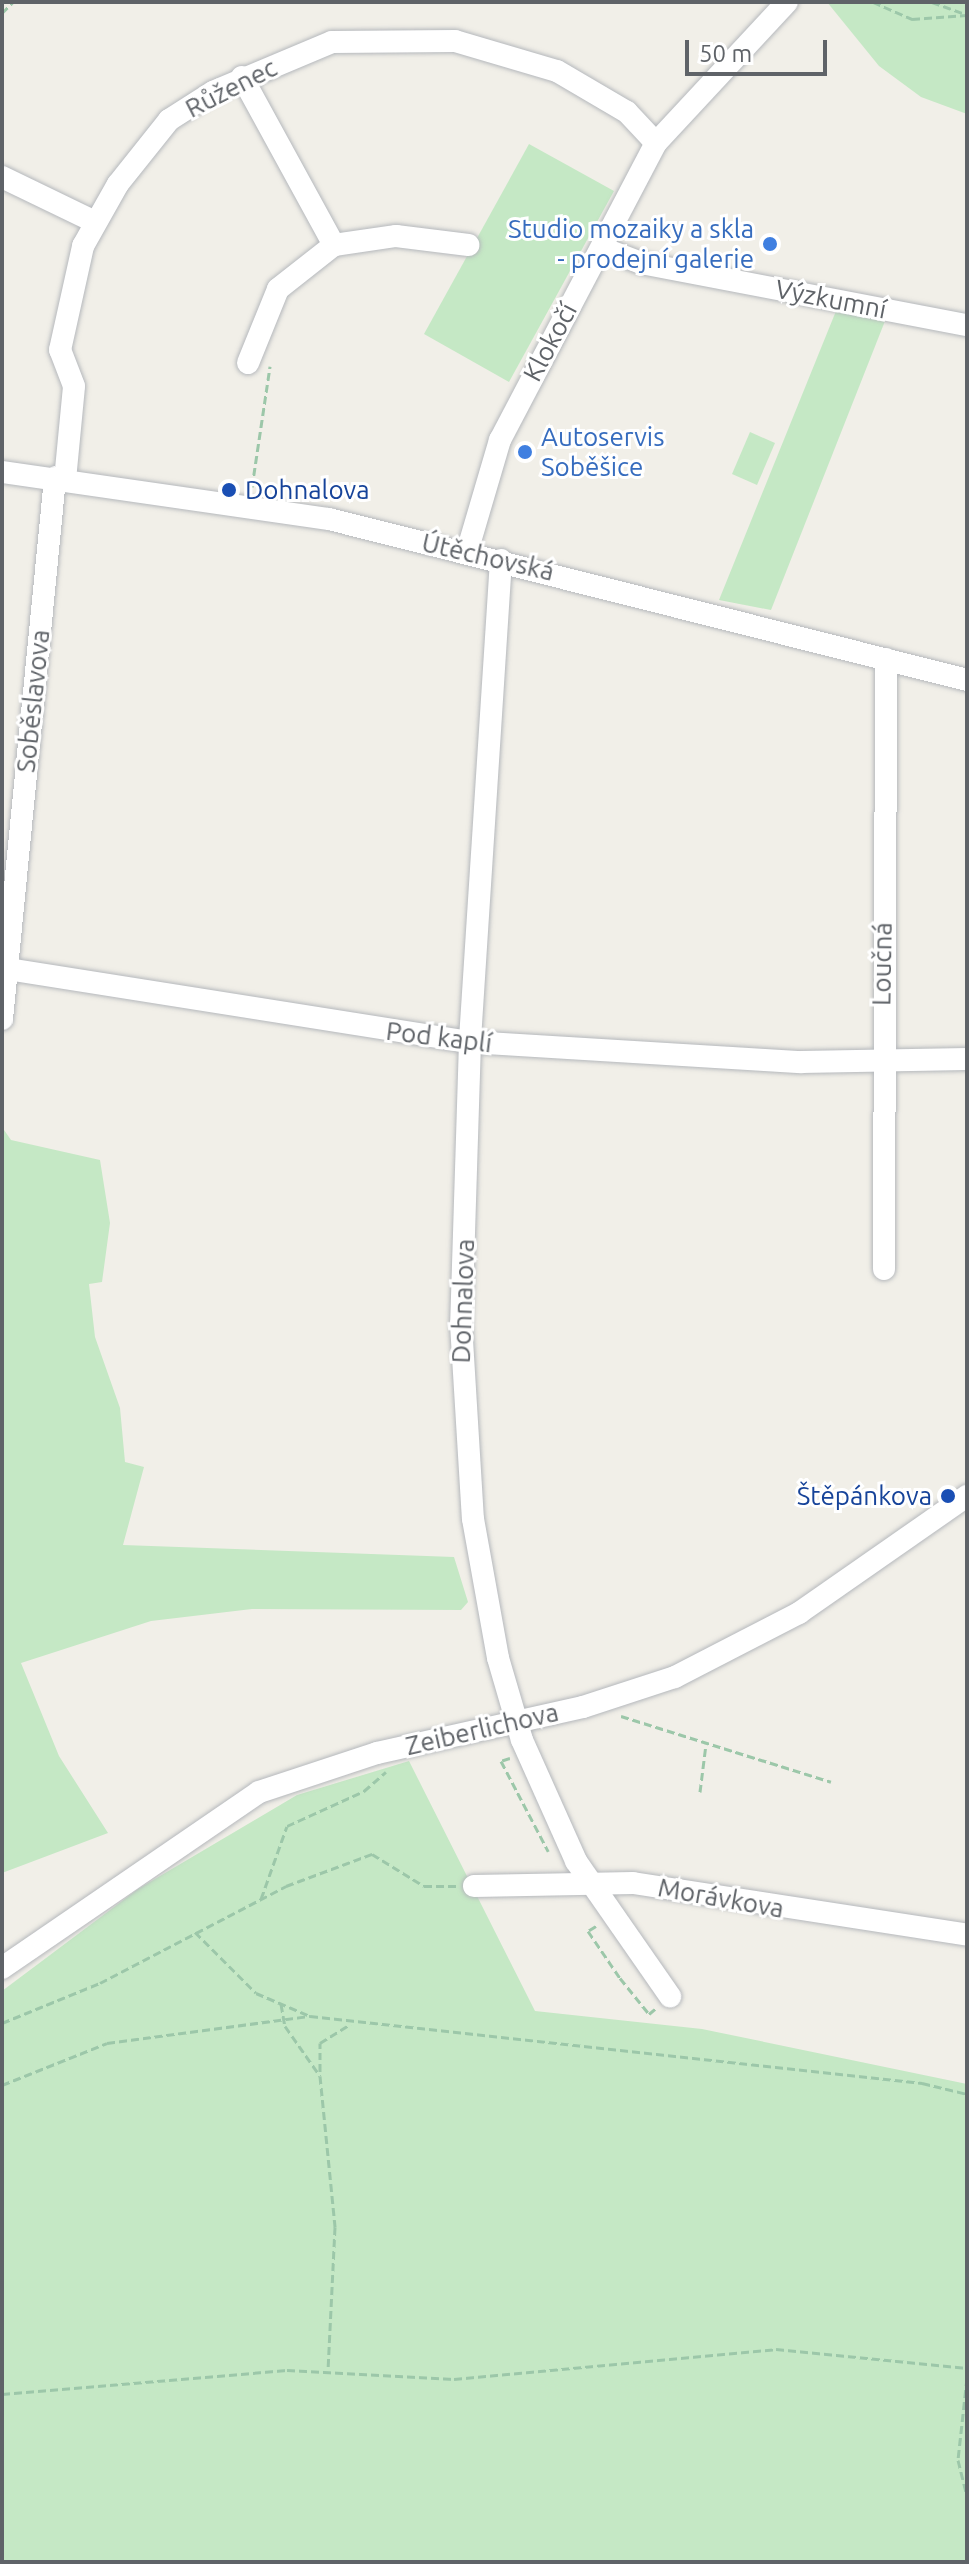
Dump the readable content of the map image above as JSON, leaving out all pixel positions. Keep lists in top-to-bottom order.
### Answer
{
  "streets": {
    "street": [
      "Růženec",
      "Výzkumní",
      "Klokočí",
      "Útěchovská",
      "Soběslavova",
      "Loučná",
      "Pod kaplí",
      "Dohnalova",
      "Zeiberlichova",
      "Morávkova"
    ]
  },
  "crossings": [
    ["Růženec", "Klokočí"],
    ["Růženec", "Útěchovská"],
    ["Růženec", "Soběslavova"],
    ["Výzkumní", "Klokočí"],
    ["Klokočí", "Útěchovská"],
    ["Útěchovská", "Soběslavova"],
    ["Útěchovská", "Loučná"],
    ["Útěchovská", "Dohnalova"],
    ["Soběslavova", "Pod kaplí"],
    ["Loučná", "Pod kaplí"],
    ["Pod kaplí", "Dohnalova"],
    ["Dohnalova", "Zeiberlichova"],
    ["Dohnalova", "Morávkova"]
  ],
  "places": [
    "Studio mozaiky a skla - prodejní galerie",
    "Autoservis Soběšice",
    "Dohnalova",
    "Štěpánkova"
  ],
  "scale_bar": "50 m"
}
